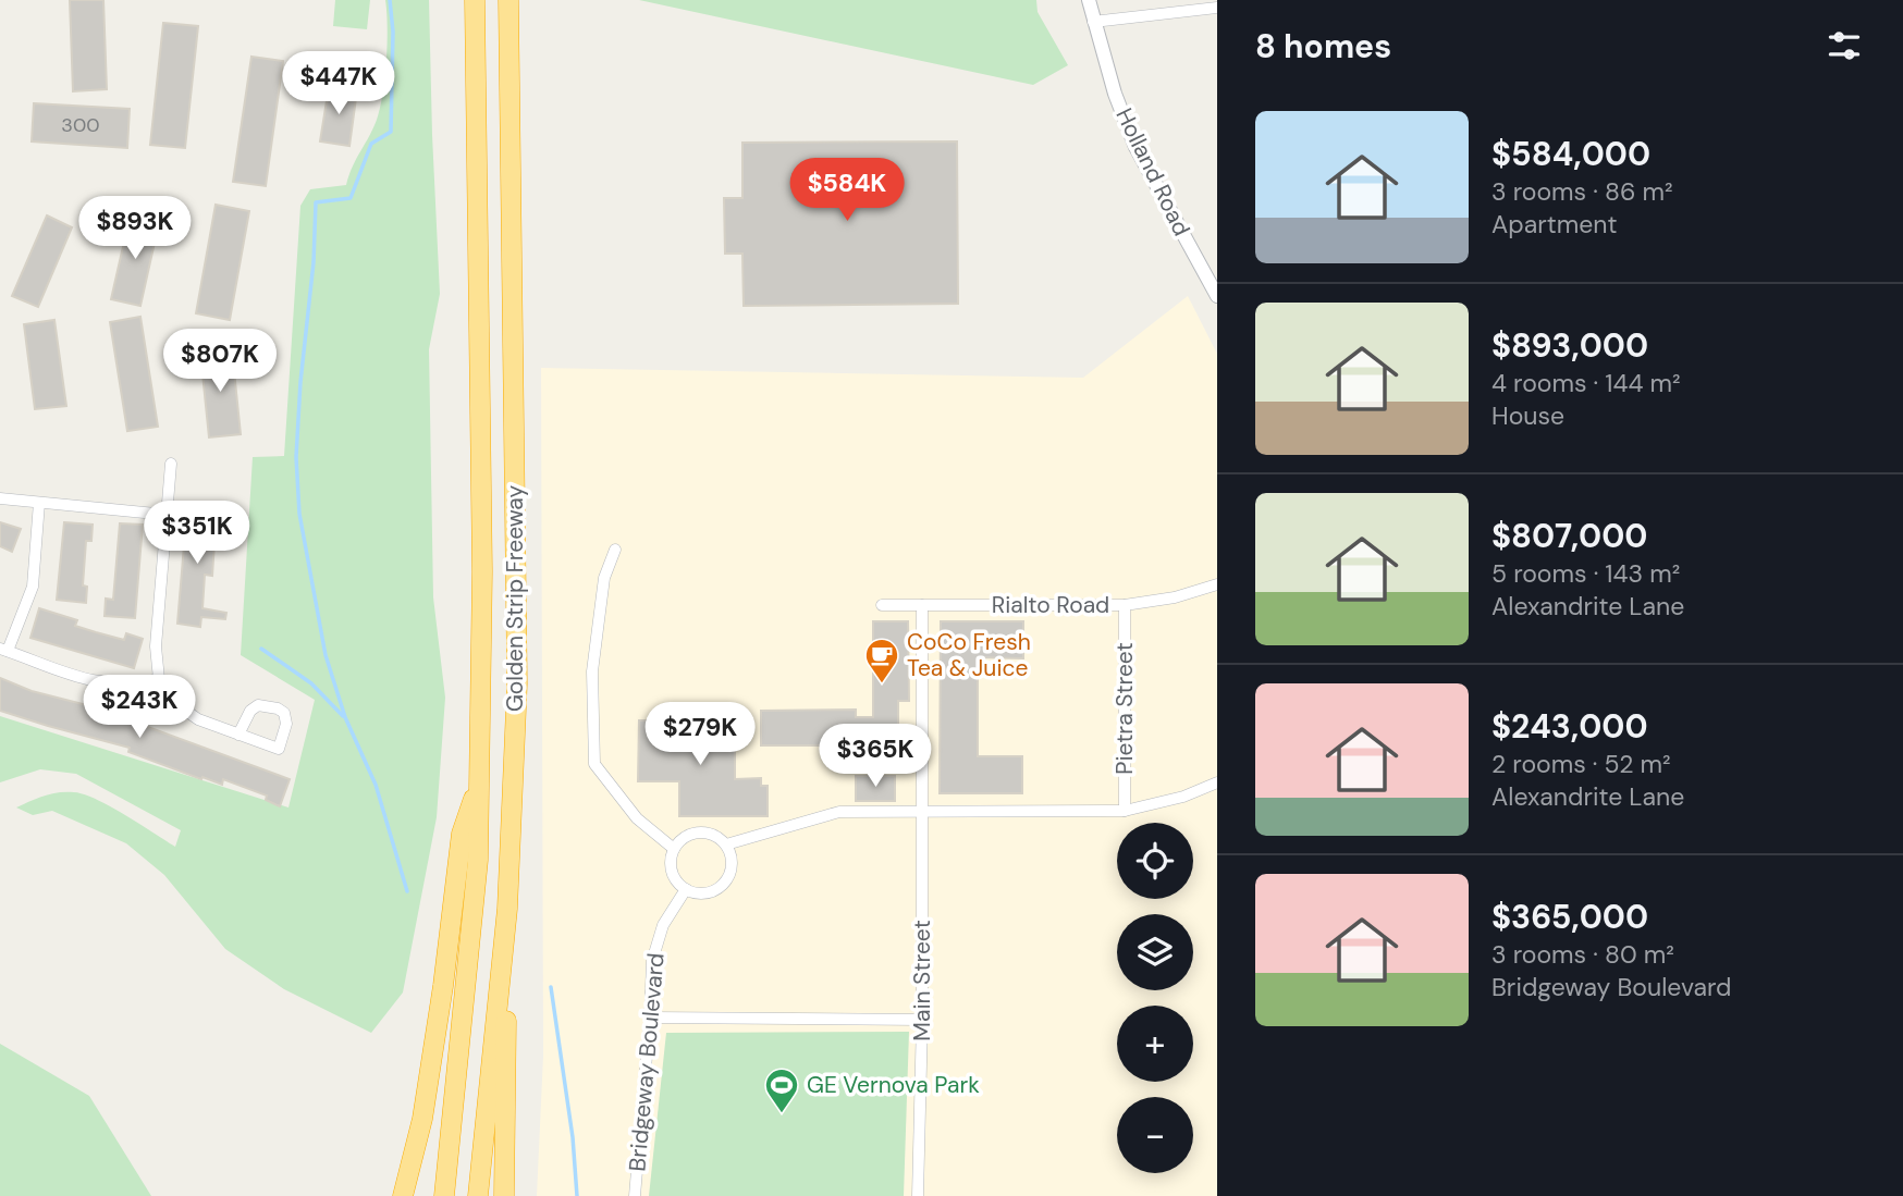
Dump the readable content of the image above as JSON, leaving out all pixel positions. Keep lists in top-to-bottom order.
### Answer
{
  "streets": {
    "highway": ["Golden Strip Freeway"],
    "street": [
      "Holland Road",
      "Rialto Road",
      "Pietra Street",
      "Main Street",
      "Bridgeway Boulevard"
    ]
  },
  "crossings": [
    ["Rialto Road", "Pietra Street"],
    ["Rialto Road", "Main Street"]
  ],
  "places": {
    "cafe": ["CoCo Fresh Tea & Juice"],
    "sports": ["GE Vernova Park"]
  },
  "house_numbers": ["300"],
  "page": {
    "heading": "8 homes",
    "price": [
      "$447K",
      "$584K",
      "$893K",
      "$807K",
      "$351K",
      "$243K",
      "$279K",
      "$365K"
    ],
    "list": [
      {
        "name": "$584,000",
        "note": "3 rooms · 86 m² · Apartment"
      },
      {
        "name": "$893,000",
        "note": "4 rooms · 144 m² · House"
      },
      {
        "name": "$807,000",
        "note": "5 rooms · 143 m² · Alexandrite Lane"
      },
      {
        "name": "$243,000",
        "note": "2 rooms · 52 m² · Alexandrite Lane"
      },
      {
        "name": "$365,000",
        "note": "3 rooms · 80 m² · Bridgeway Boulevard"
      }
    ],
    "map_buttons": ["+", "−"]
  }
}
